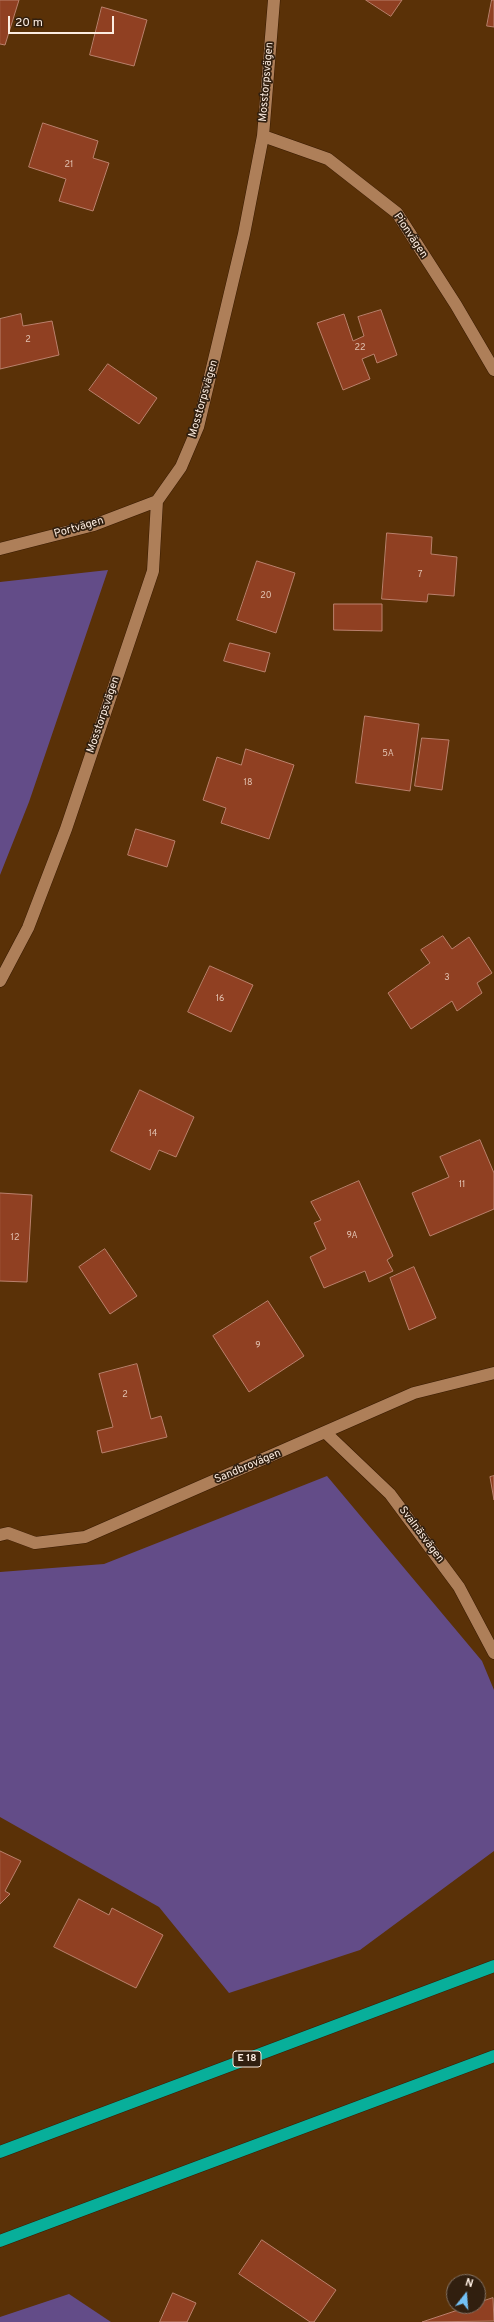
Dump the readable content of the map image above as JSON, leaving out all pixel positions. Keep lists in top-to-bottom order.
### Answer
{
  "streets": {
    "highway": ["E 18"],
    "street": [
      "Mosstorpsvägen",
      "Pionvägen",
      "Portvägen",
      "Sandbrovägen",
      "Svalnäsvägen"
    ]
  },
  "crossings": [
    ["Mosstorpsvägen", "Pionvägen"],
    ["Mosstorpsvägen", "Portvägen"],
    ["Sandbrovägen", "Svalnäsvägen"]
  ],
  "house_numbers": [
    "21",
    "2",
    "22",
    "7",
    "20",
    "5A",
    "18",
    "3",
    "16",
    "14",
    "11",
    "9A",
    "12",
    "9",
    "2"
  ],
  "scale_bar": "20 m",
  "north": "top"
}
